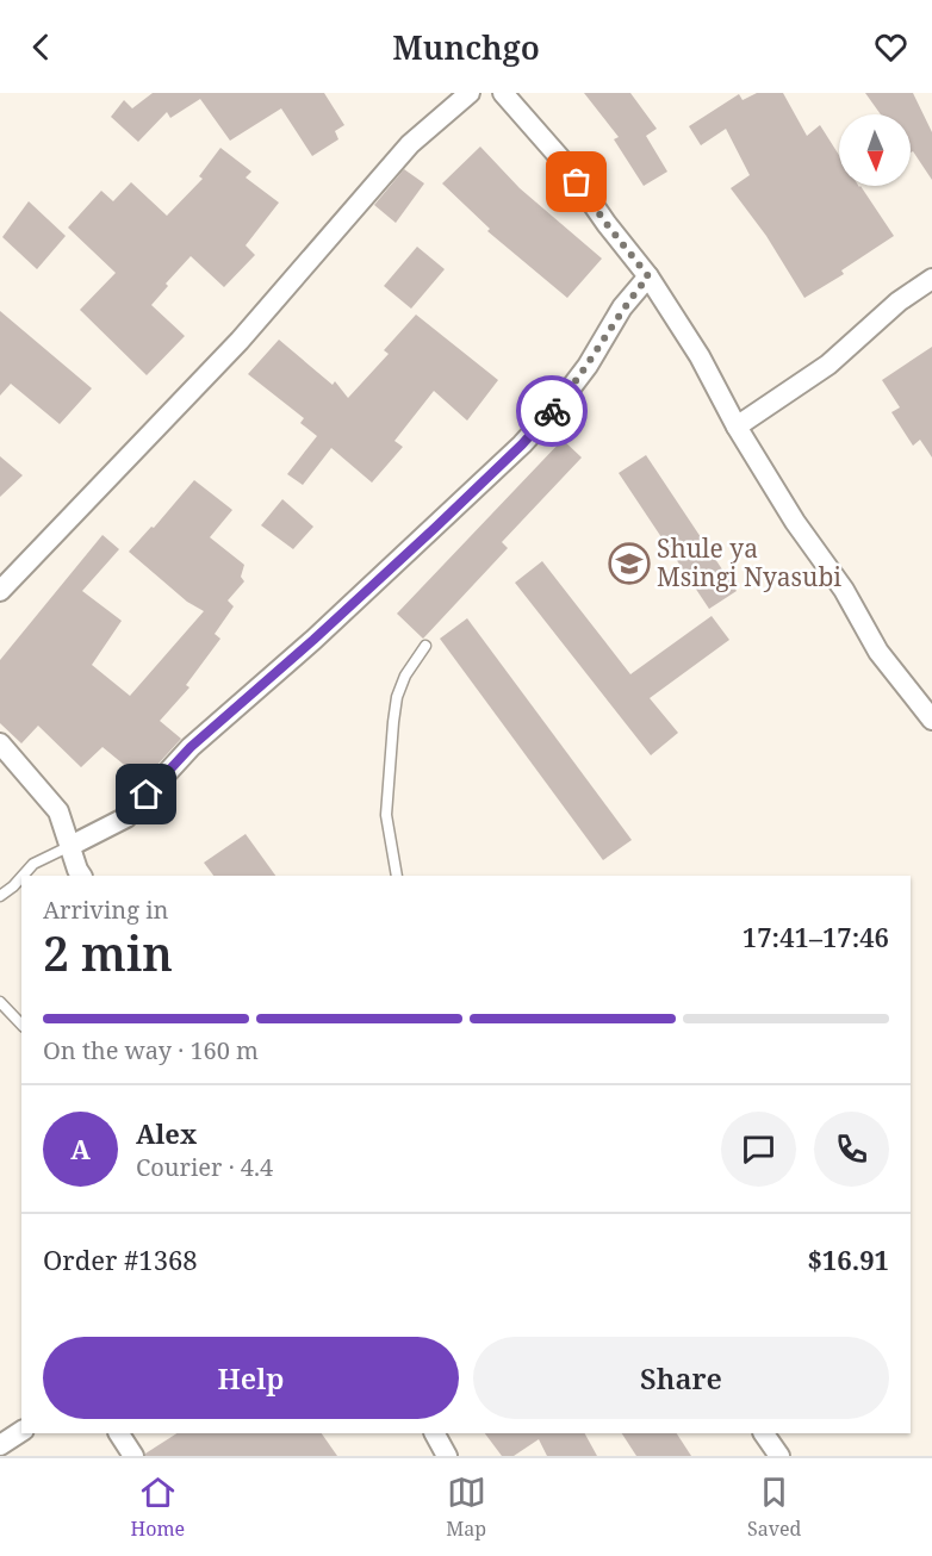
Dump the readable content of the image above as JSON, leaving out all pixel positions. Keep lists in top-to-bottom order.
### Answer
{
  "places": {
    "school or university": ["Shule ya Msingi Nyasubi"]
  },
  "north": "bottom",
  "page": {
    "header": "Munchgo",
    "heading": ["2 min", "Arriving in", "17:41–17:46"],
    "panel": [
      "Alex",
      "Courier · 4.4",
      "Order #1368",
      "$16.91"
    ],
    "bar": "On the way · 160 m",
    "round": "A",
    "buttons": ["Help", "Share"],
    "tabs": ["Home", "Map", "Saved"]
  }
}
